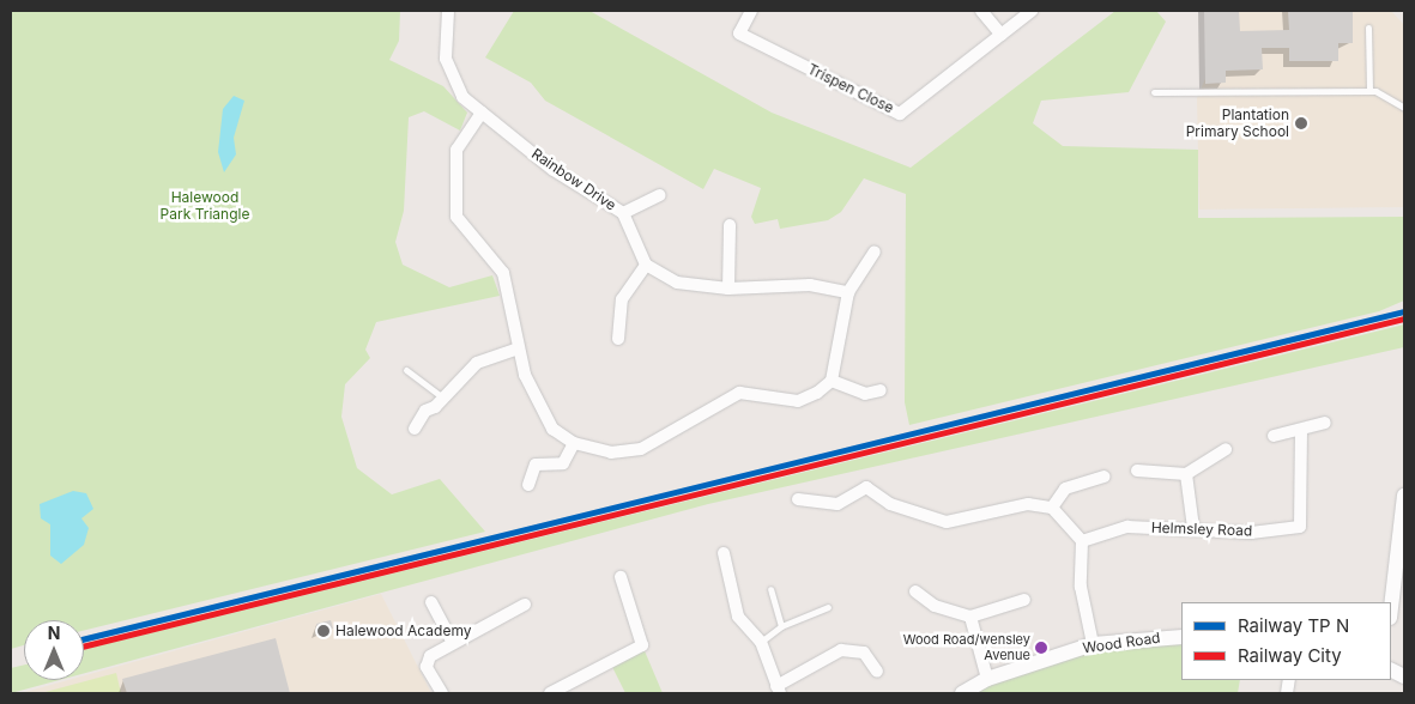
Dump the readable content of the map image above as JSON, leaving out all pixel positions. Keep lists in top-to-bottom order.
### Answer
{
  "streets": {
    "street": [
      "Trispen Close",
      "Rainbow Drive",
      "Helmsley Road",
      "Wood Road"
    ]
  },
  "parks": ["Halewood Park Triangle"],
  "places": ["Plantation Primary School", "Halewood Academy", "Wood Road/wensley Avenue"],
  "lines": ["rail line City"],
  "legend": ["Railway TP N", "Railway City"],
  "north": "top"
}
